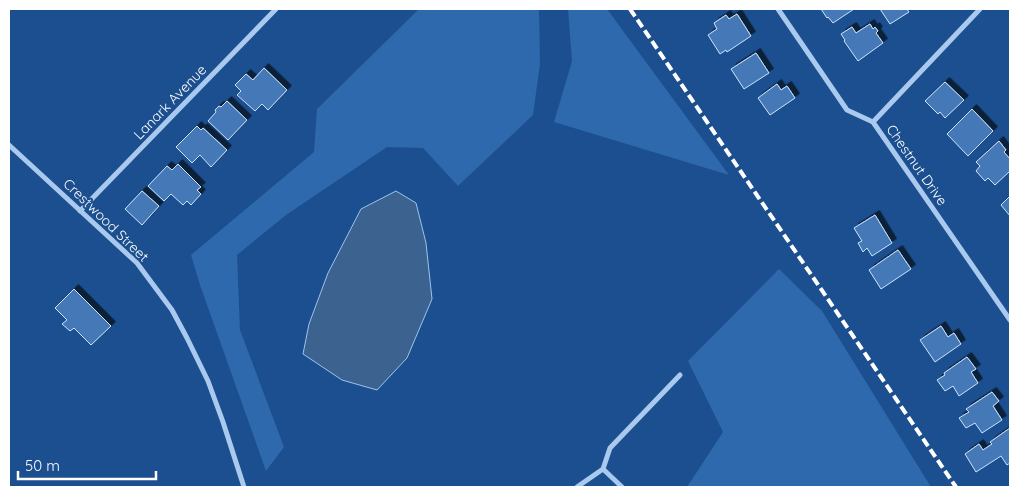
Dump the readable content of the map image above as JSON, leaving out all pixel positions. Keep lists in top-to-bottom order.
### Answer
{
  "streets": {
    "street": ["Lanark Avenue", "Chestnut Drive", "Crestwood Street"]
  },
  "crossings": [
    ["Lanark Avenue", "Crestwood Street"]
  ],
  "scale_bar": "50 m"
}
